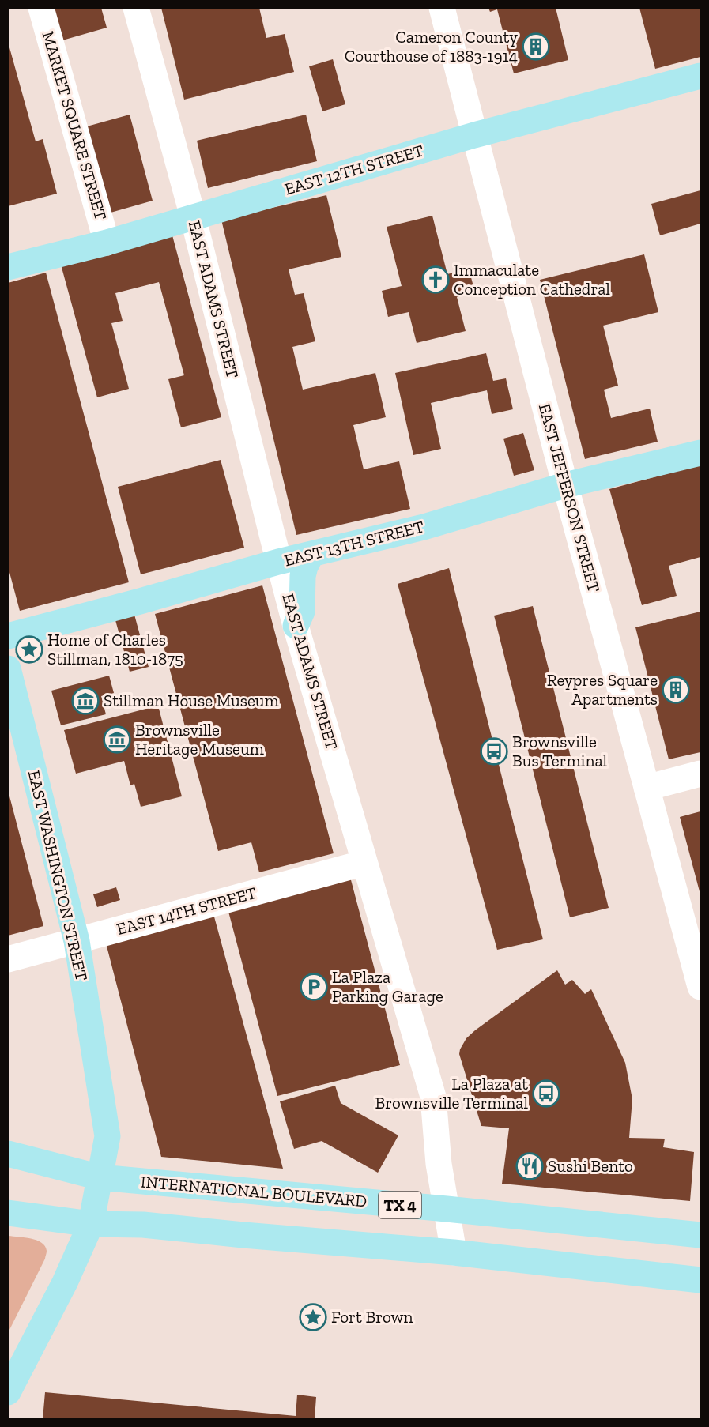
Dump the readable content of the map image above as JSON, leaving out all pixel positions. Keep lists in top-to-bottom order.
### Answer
{
  "streets": {
    "main road": [
      "EAST 12TH STREET",
      "EAST 13TH STREET",
      "EAST WASHINGTON STREET",
      "INTERNATIONAL BOULEVARD",
      "TX 4"
    ],
    "street": [
      "MARKET SQUARE STREET",
      "EAST ADAMS STREET",
      "EAST JEFFERSON STREET",
      "EAST 14TH STREET"
    ]
  },
  "crossings": [
    ["MARKET SQUARE STREET", "EAST 12TH STREET"],
    ["EAST 12TH STREET", "EAST ADAMS STREET"],
    ["EAST 12TH STREET", "EAST JEFFERSON STREET"],
    ["EAST ADAMS STREET", "EAST 13TH STREET"],
    ["EAST ADAMS STREET", "EAST 14TH STREET"],
    ["EAST ADAMS STREET", "INTERNATIONAL BOULEVARD"],
    ["EAST JEFFERSON STREET", "EAST 13TH STREET"],
    ["EAST WASHINGTON STREET", "EAST 14TH STREET"],
    ["EAST WASHINGTON STREET", "INTERNATIONAL BOULEVARD"]
  ],
  "places": {
    "building": ["Cameron County Courthouse of 1883-1914", "Reypres Square Apartments"],
    "church": ["Immaculate Conception Cathedral"],
    "place": ["Home of Charles Stillman, 1810-1875", "Fort Brown"],
    "museum": ["Stillman House Museum", "Brownsville Heritage Museum"],
    "bus stop": ["Brownsville Bus Terminal", "La Plaza at Brownsville Terminal"],
    "parking": ["La Plaza Parking Garage"],
    "restaurant": ["Sushi Bento"]
  }
}
